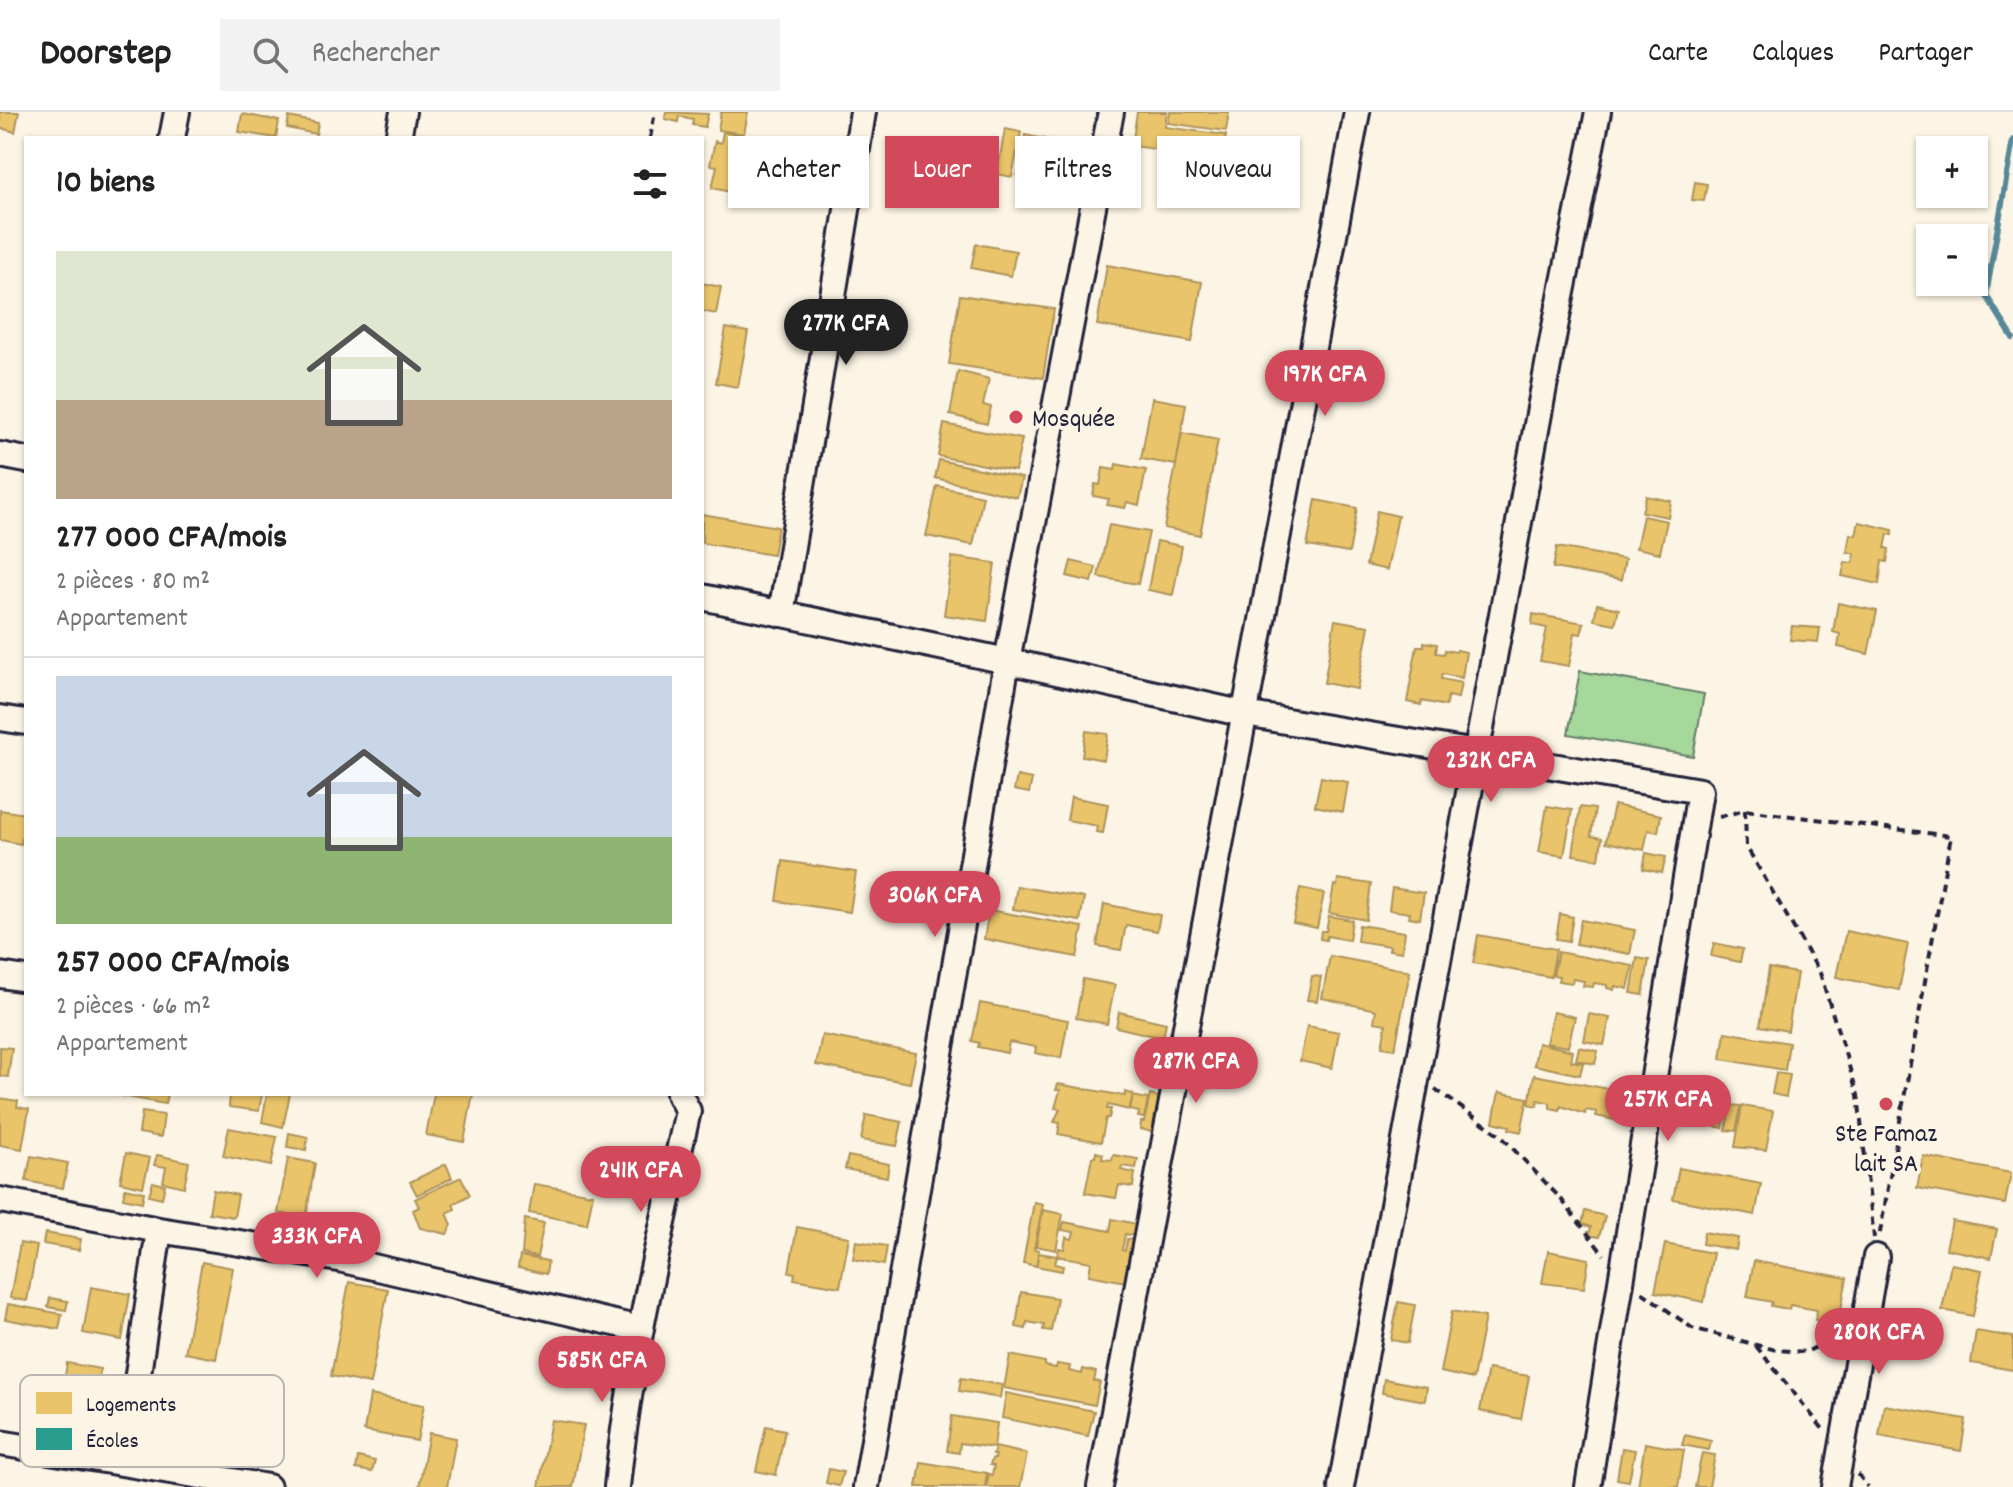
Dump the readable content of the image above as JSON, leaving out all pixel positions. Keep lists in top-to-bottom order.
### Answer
{
  "places": ["Mosquée", "Ste Famaz lait SA"],
  "legend": ["Logements", "Écoles"],
  "page": {
    "header": "Doorstep",
    "search": "Rechercher",
    "nav": ["Carte", "Calques", "Partager"],
    "map_buttons": ["+", "−"],
    "chip": [
      "Acheter",
      "Louer",
      "Filtres",
      "Nouveau"
    ],
    "heading": "10 biens",
    "list": [
      {
        "name": "277 000 CFA/mois",
        "note": "2 pièces · 80 m² · Appartement"
      },
      {
        "name": "257 000 CFA/mois",
        "note": "2 pièces · 66 m² · Appartement"
      }
    ],
    "price": [
      "277K CFA",
      "197K CFA",
      "232K CFA",
      "306K CFA",
      "287K CFA",
      "257K CFA",
      "241K CFA",
      "333K CFA",
      "280K CFA",
      "585K CFA"
    ]
  }
}
